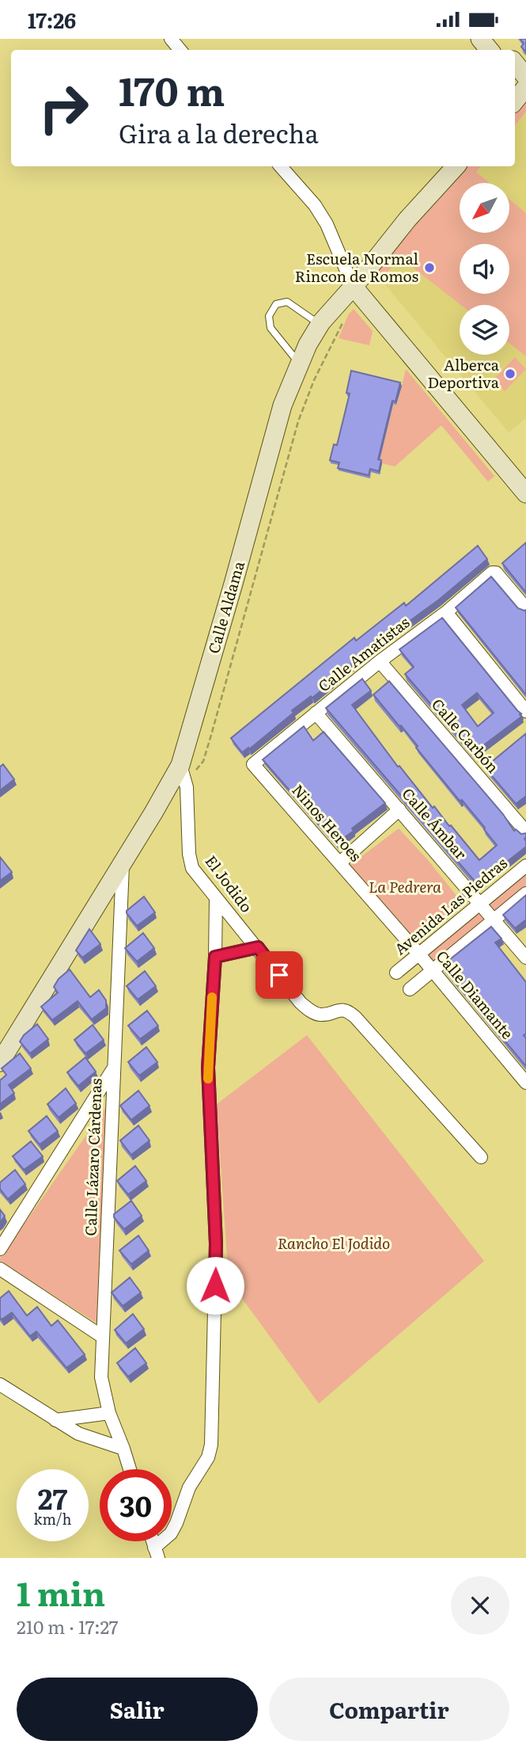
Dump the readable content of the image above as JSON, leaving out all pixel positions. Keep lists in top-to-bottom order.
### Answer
{
  "streets": {
    "main road": ["Calle Aldama"],
    "street": [
      "Calle Amatistas",
      "Calle Carbón",
      "Ninos Heroes",
      "Calle Ámbar",
      "El Jodido",
      "Avenida Las Piedras",
      "Calle Diamante",
      "Calle Lázaro Cárdenas"
    ]
  },
  "crossings": [
    ["Calle Aldama", "El Jodido"],
    ["Calle Aldama", "Calle Lázaro Cárdenas"],
    ["Calle Amatistas", "Calle Carbón"],
    ["Calle Amatistas", "Ninos Heroes"],
    ["Calle Amatistas", "Calle Ámbar"],
    ["Ninos Heroes", "Avenida Las Piedras"],
    ["Ninos Heroes", "Calle Diamante"],
    ["Calle Ámbar", "Avenida Las Piedras"],
    ["Avenida Las Piedras", "Calle Diamante"]
  ],
  "parks": ["La Pedrera", "Rancho El Jodido"],
  "places": ["Escuela Normal Rincon de Romos", "Alberca Deportiva"],
  "north": "bottom left",
  "page": {
    "status": "17:26",
    "turn": ["170 m", "Gira a la derecha"],
    "speed": "27 km/h",
    "limit": "30",
    "heading": ["1 min", "210 m · 17:27"],
    "buttons": ["Salir", "Compartir"]
  }
}
